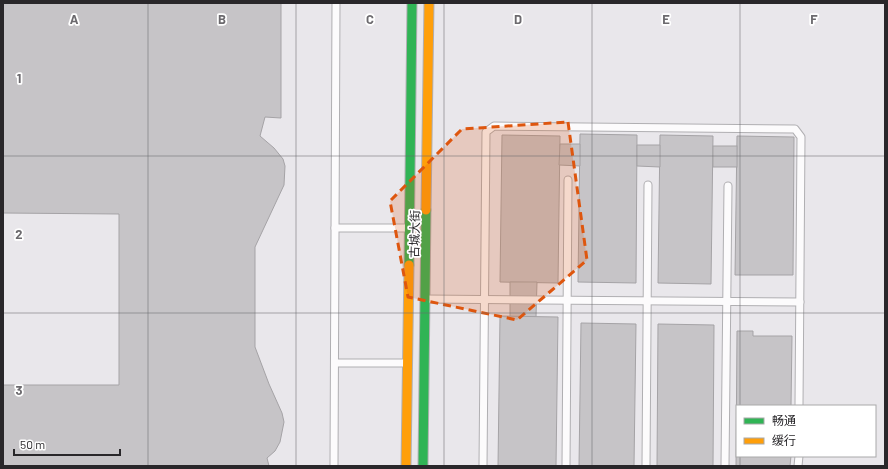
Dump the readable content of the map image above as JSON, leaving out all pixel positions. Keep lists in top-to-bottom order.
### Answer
{
  "streets": {
    "street": ["古城大街"]
  },
  "legend": ["畅通", "缓行"],
  "scale_bar": "50 m",
  "grid": {
    "columns": [
      "A",
      "B",
      "C",
      "D",
      "E",
      "F"
    ],
    "rows": ["1", "2", "3"]
  }
}
